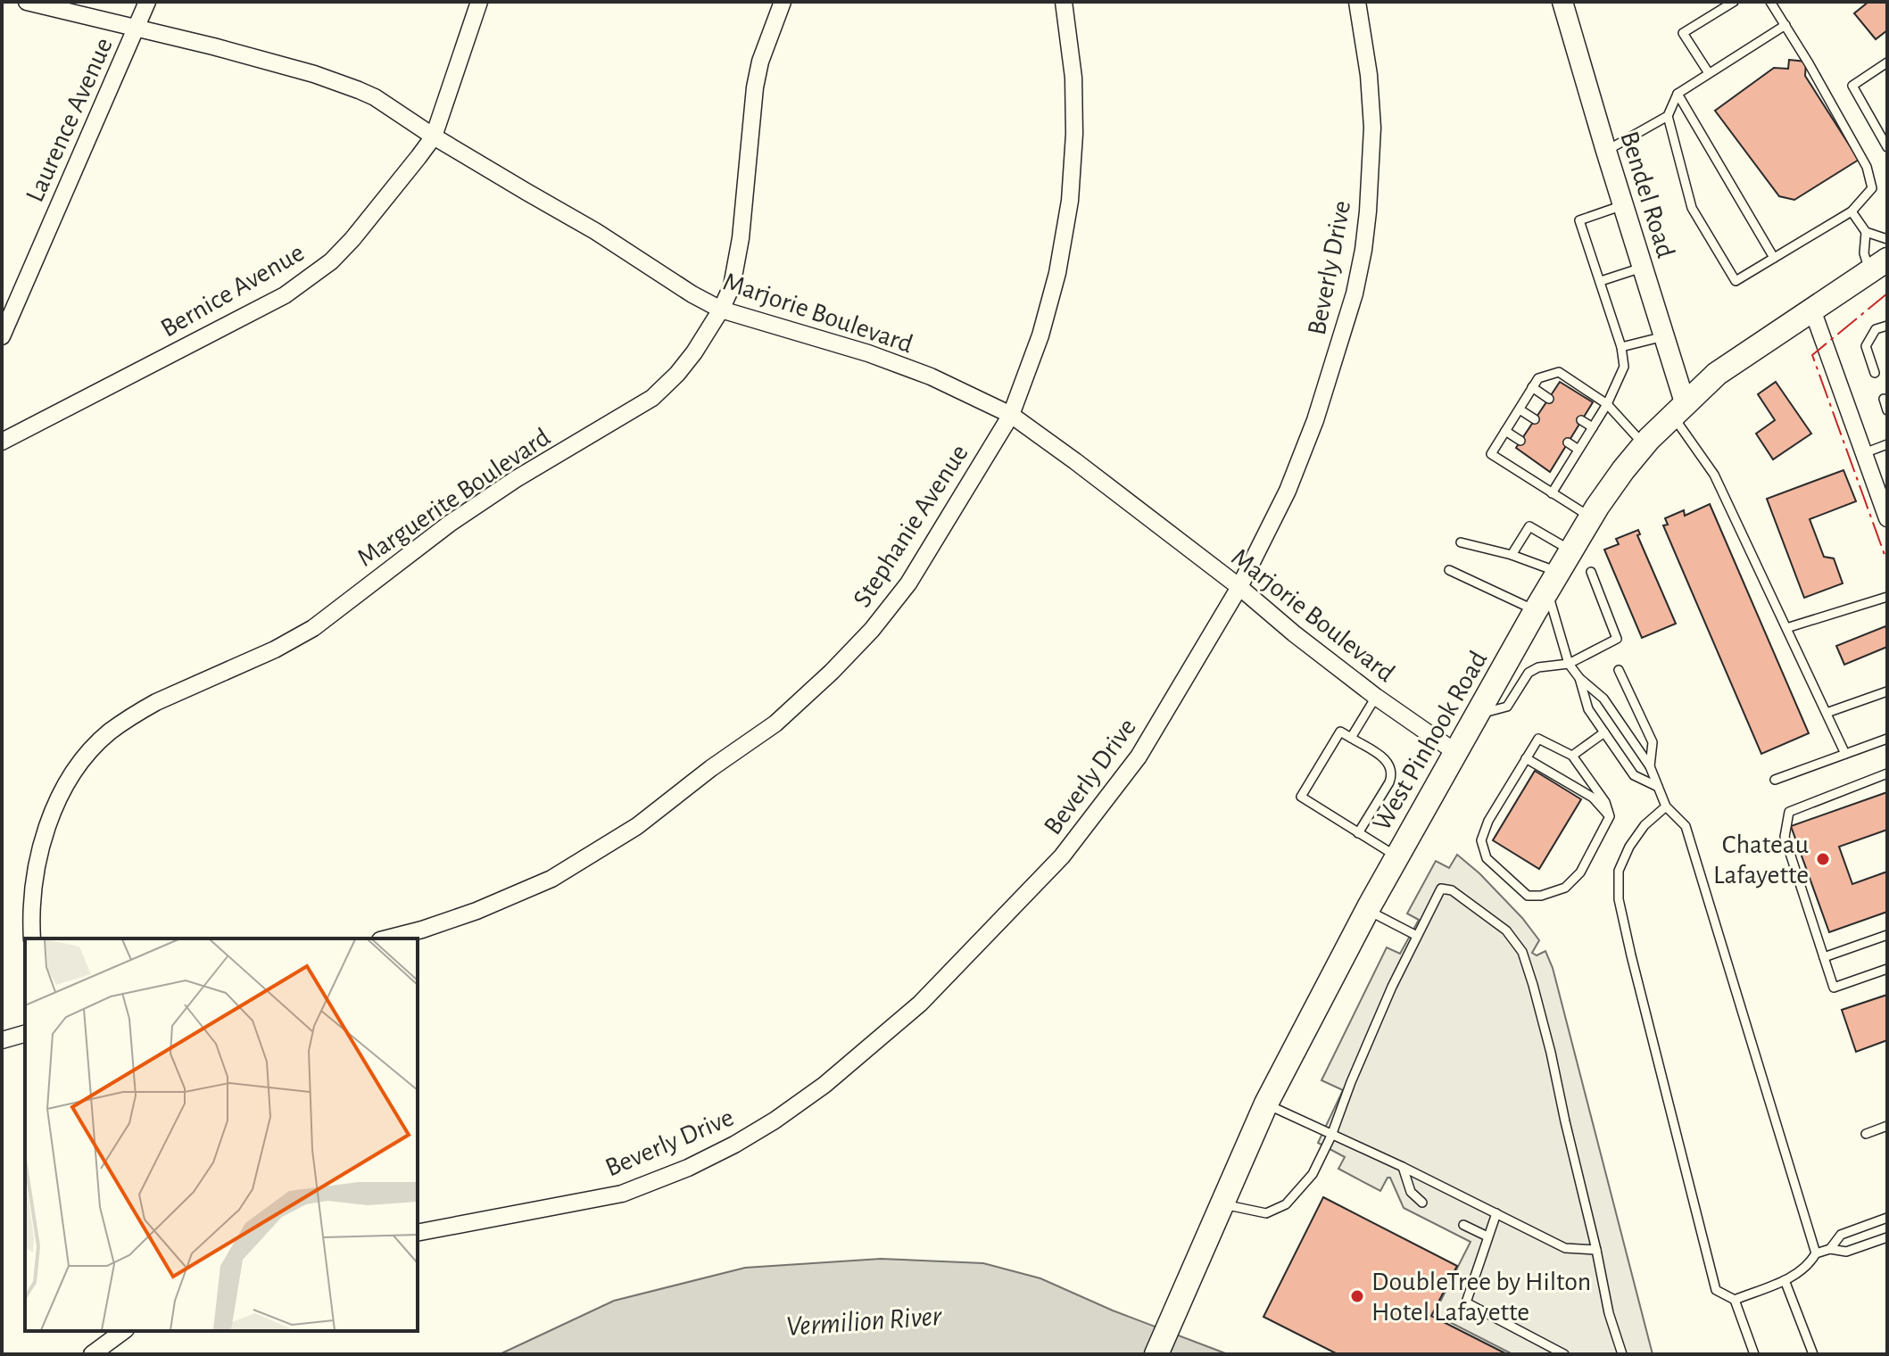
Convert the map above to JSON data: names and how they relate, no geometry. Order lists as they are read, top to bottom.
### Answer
{
  "streets": {
    "main road": ["West Pinhook Road"],
    "street": [
      "Laurence Avenue",
      "Bendel Road",
      "Beverly Drive",
      "Bernice Avenue",
      "Marjorie Boulevard",
      "Marguerite Boulevard",
      "Stephanie Avenue"
    ]
  },
  "crossings": [
    ["Laurence Avenue", "Marjorie Boulevard"],
    ["Bendel Road", "West Pinhook Road"],
    ["Beverly Drive", "Marjorie Boulevard"],
    ["Bernice Avenue", "Marjorie Boulevard"],
    ["Marjorie Boulevard", "Marguerite Boulevard"],
    ["Marjorie Boulevard", "Stephanie Avenue"],
    ["Marjorie Boulevard", "West Pinhook Road"]
  ],
  "water": ["Vermilion River"],
  "places": ["Chateau Lafayette", "DoubleTree by Hilton Hotel Lafayette"]
}
